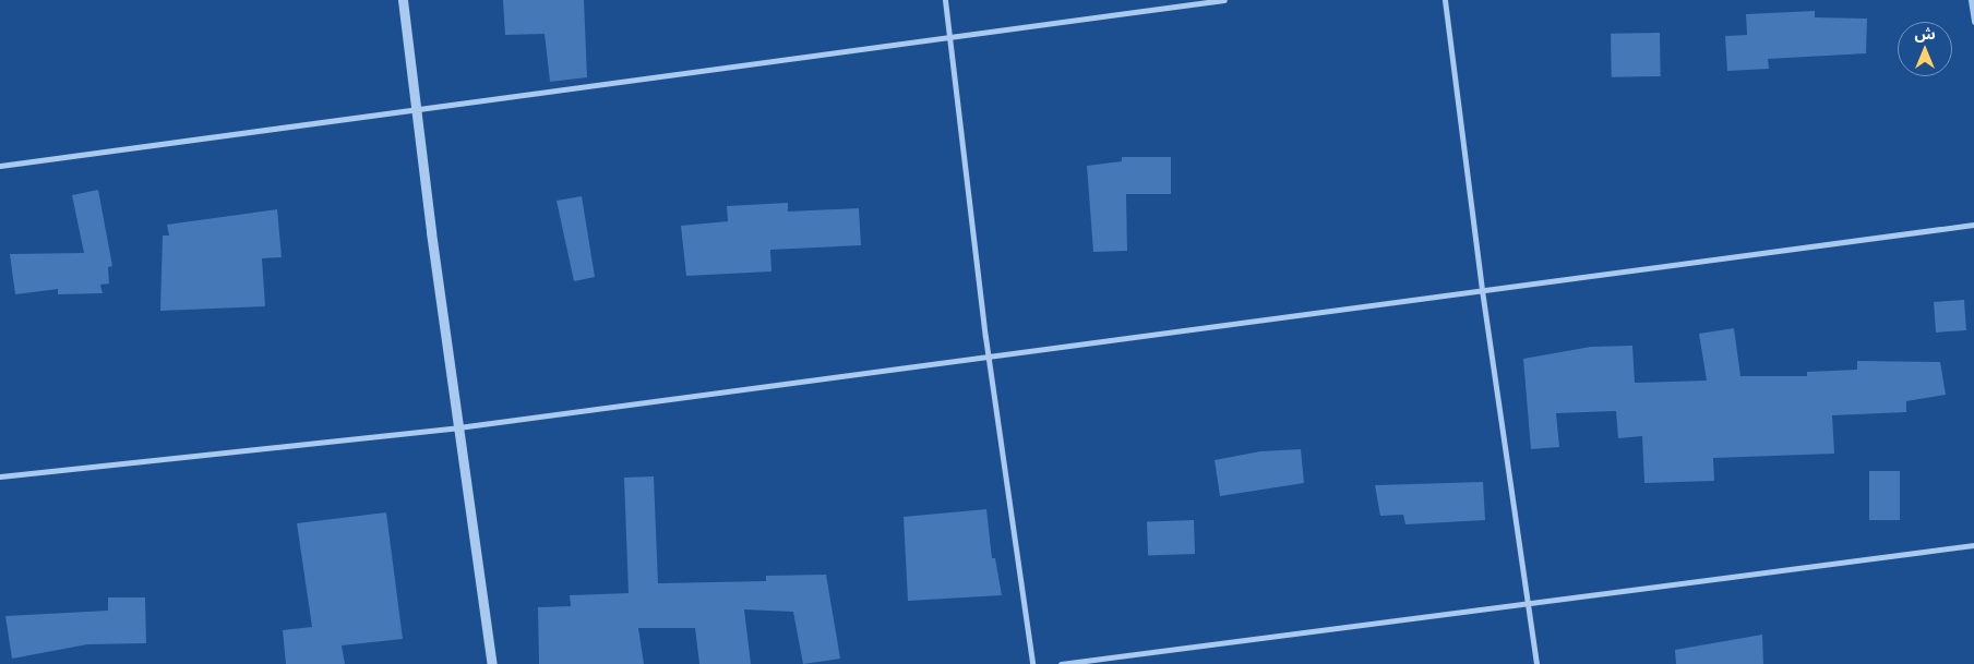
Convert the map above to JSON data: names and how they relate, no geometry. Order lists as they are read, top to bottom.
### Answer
{
  "north": "top"
}
